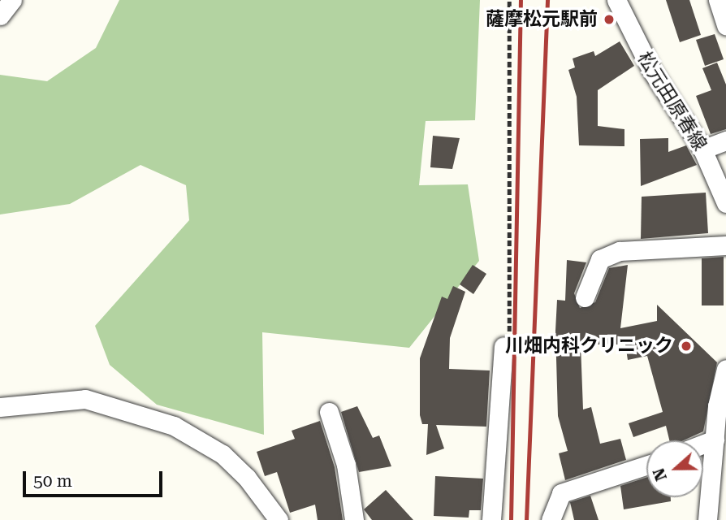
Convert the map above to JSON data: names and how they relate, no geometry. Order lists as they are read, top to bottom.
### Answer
{
  "streets": {
    "street": ["松元田原春線"]
  },
  "places": ["薩摩松元駅前", "川畑内科クリニック"],
  "scale_bar": "50 m",
  "north": "left"
}
